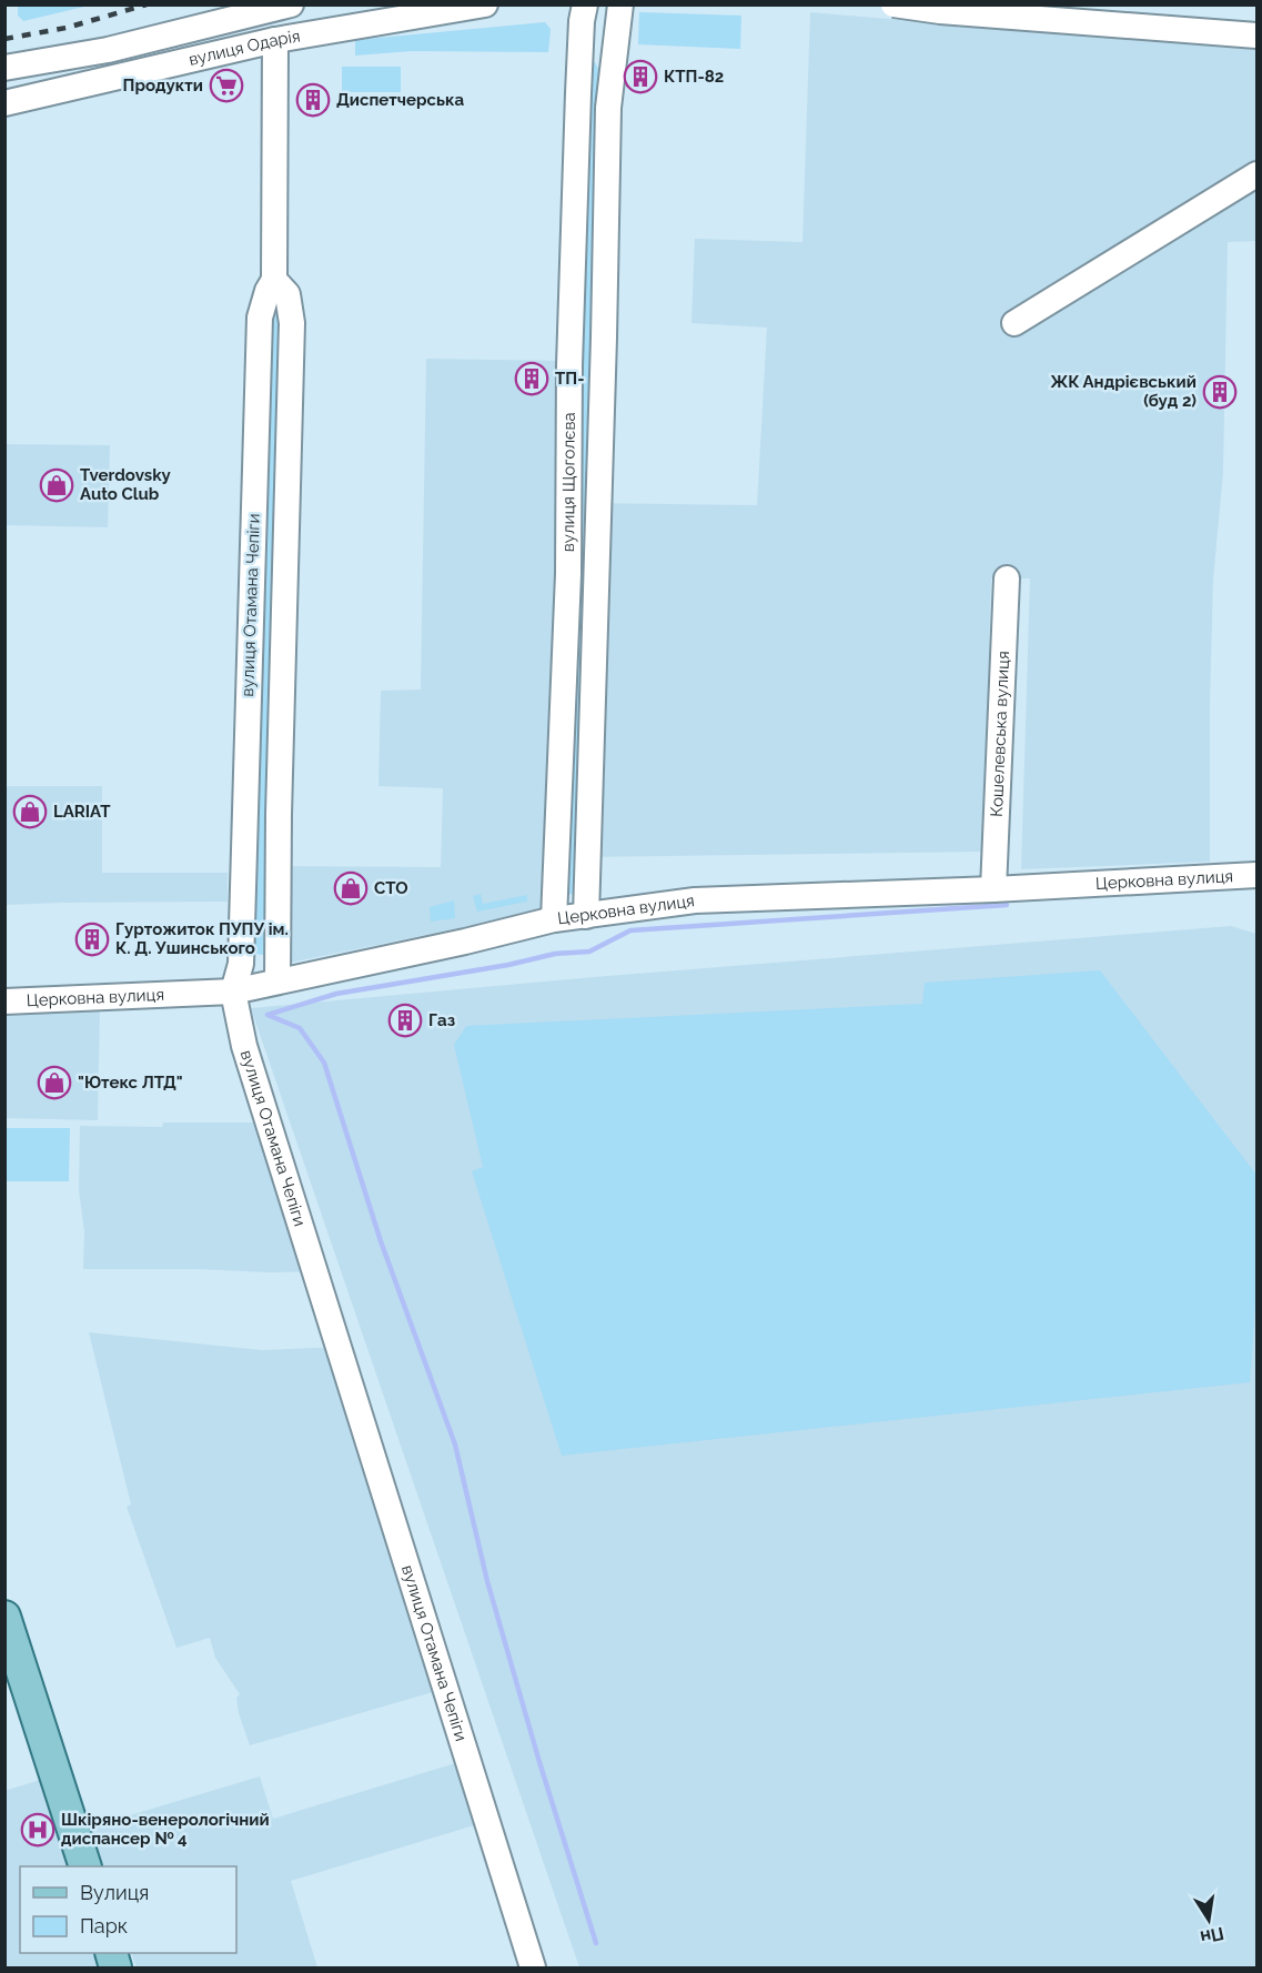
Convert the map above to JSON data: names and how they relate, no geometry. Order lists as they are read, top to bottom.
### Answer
{
  "streets": {
    "street": [
      "вулиця Одарія",
      "вулиця Щоголєва",
      "вулиця Отамана Чепіги",
      "Кошелевська вулиця",
      "Церковна вулиця"
    ]
  },
  "crossings": [
    ["вулиця Одарія", "вулиця Отамана Чепіги"],
    ["вулиця Щоголєва", "Церковна вулиця"],
    ["вулиця Отамана Чепіги", "Церковна вулиця"],
    ["Кошелевська вулиця", "Церковна вулиця"]
  ],
  "places": {
    "building": [
      "КТП-82",
      "Диспетчерська",
      "ТП-",
      "ЖК Андрієвський (буд 2)",
      "Гуртожиток ПУПУ ім. К. Д. Ушинського",
      "Газ"
    ],
    "supermarket": ["Продукти"],
    "shop": [
      "Tverdovsky Auto Club",
      "LARIAT",
      "СТО",
      "\"Ютекс ЛТД\""
    ],
    "hospital": ["Шкіряно-венерологічний диспансер № 4"]
  },
  "legend": ["Вулиця", "Парк"],
  "north": "bottom"
}
